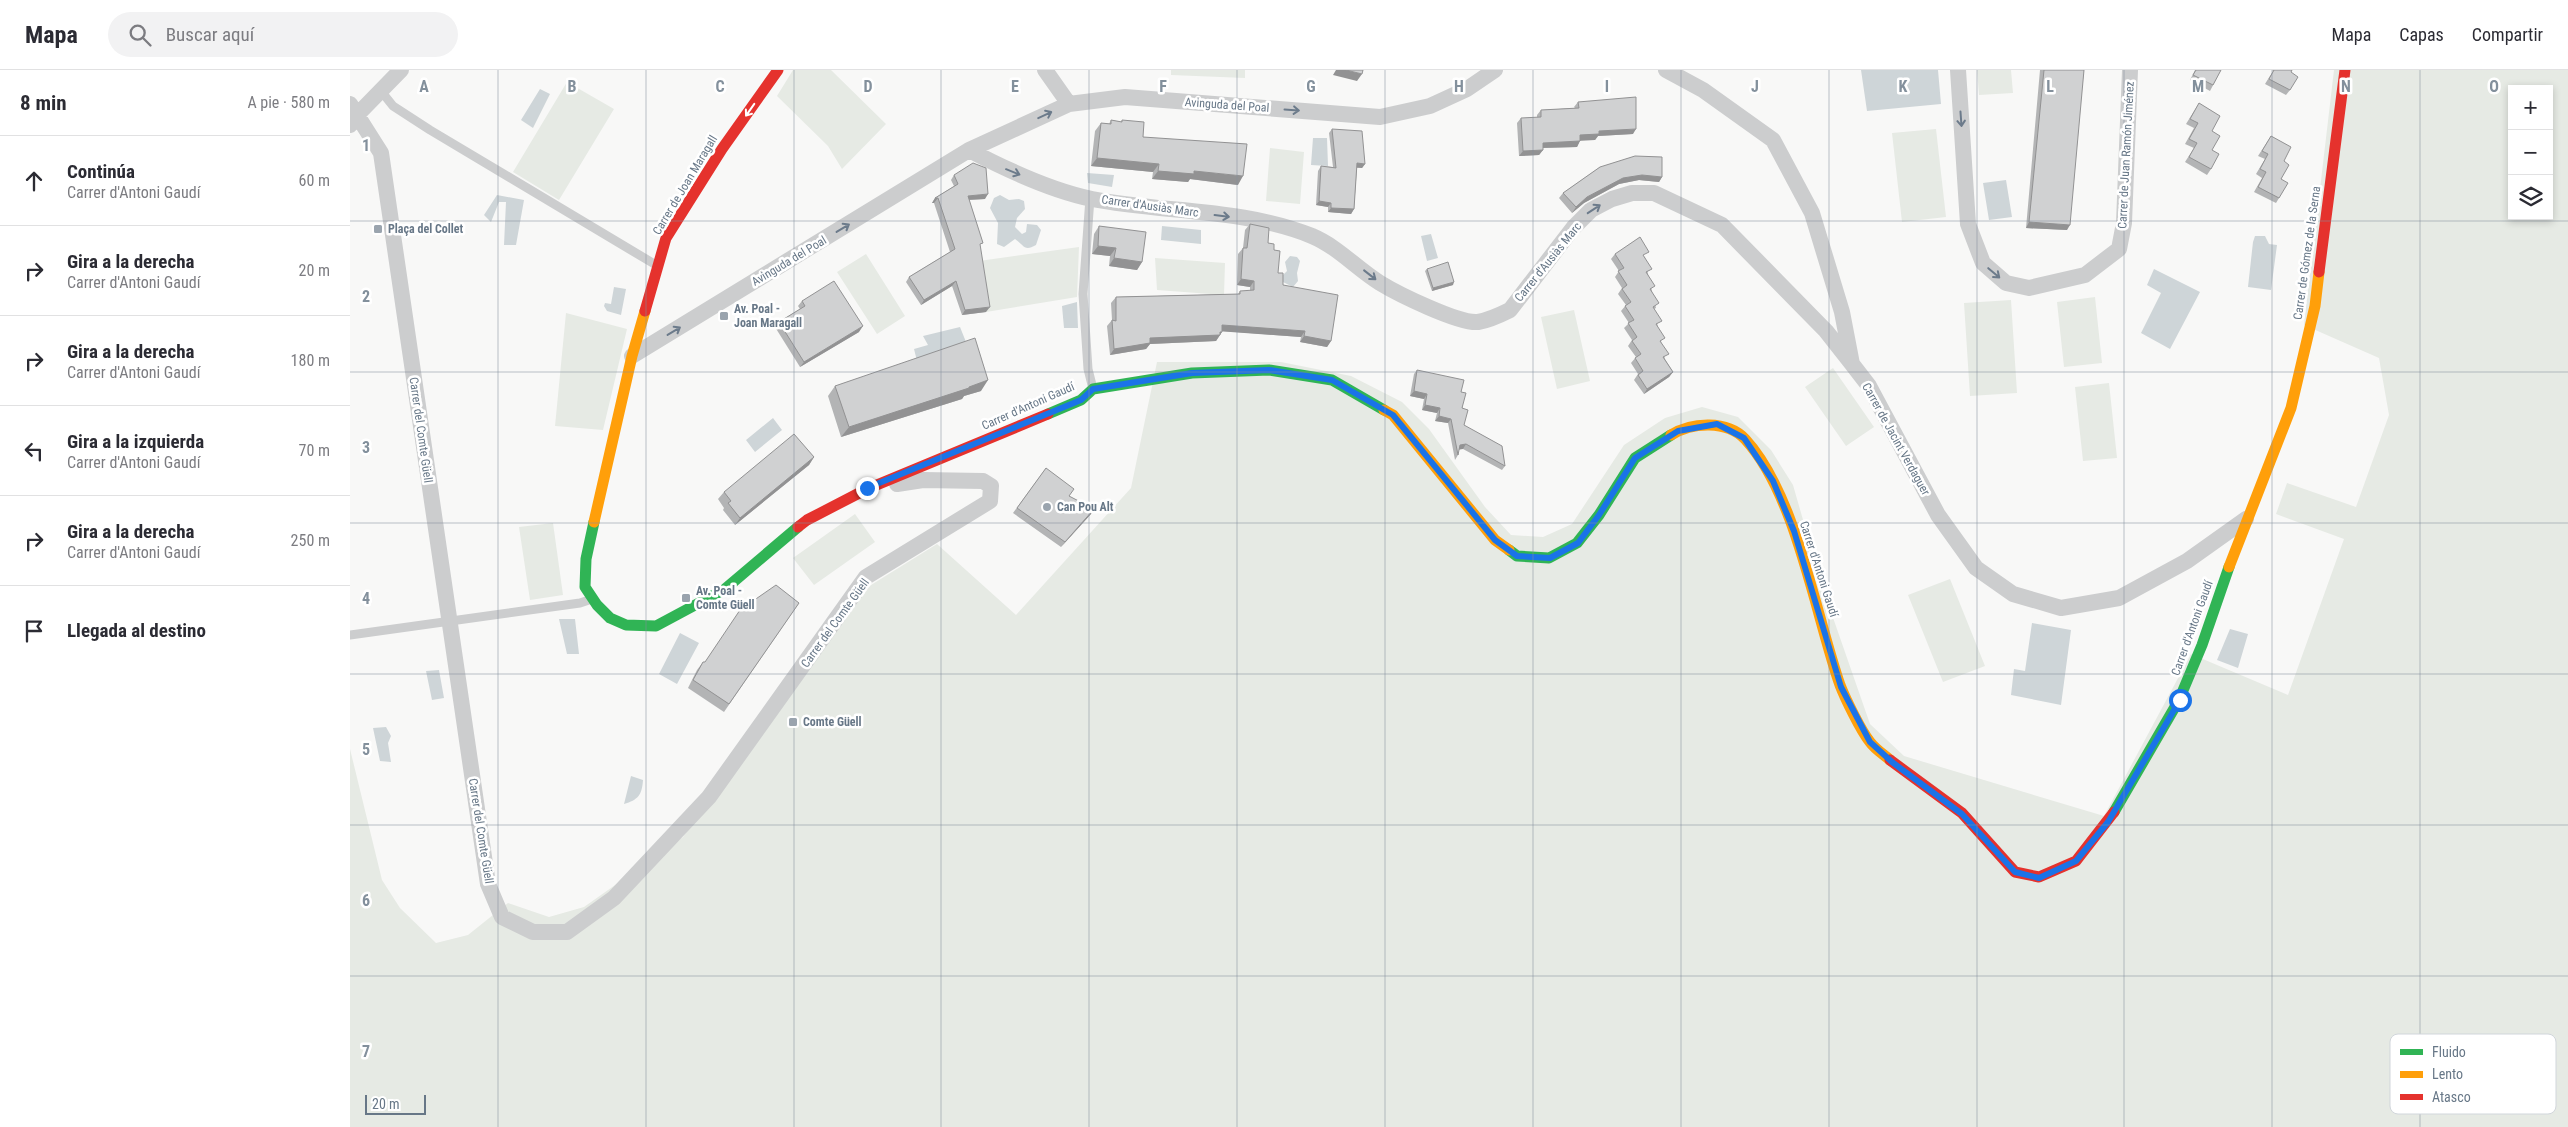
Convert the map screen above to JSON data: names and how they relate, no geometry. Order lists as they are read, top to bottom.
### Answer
{
  "streets": {
    "street": [
      "Avinguda del Poal",
      "Carrer de Juan Ramón Jiménez",
      "Carrer de Joan Maragall",
      "Carrer d'Ausiàs Marc",
      "Carrer de Gómez de la Serna",
      "Carrer d'Antoni Gaudí",
      "Carrer del Comte Güell",
      "Carrer de Jacint Verdaguer"
    ]
  },
  "crossings": [
    ["Avinguda del Poal", "Carrer de Joan Maragall"],
    ["Avinguda del Poal", "Carrer d'Ausiàs Marc"],
    ["Carrer d'Ausiàs Marc", "Carrer de Jacint Verdaguer"],
    ["Carrer de Gómez de la Serna", "Carrer d'Antoni Gaudí"],
    ["Carrer de Gómez de la Serna", "Carrer de Jacint Verdaguer"],
    ["Carrer d'Antoni Gaudí", "Carrer del Comte Güell"],
    ["Carrer d'Antoni Gaudí", "Carrer de Jacint Verdaguer"]
  ],
  "one_way": ["Avinguda del Poal", "Carrer de Joan Maragall", "Carrer d'Ausiàs Marc"],
  "places": {
    "transit": [
      "Plaça del Collet",
      "Av. Poal - Joan Maragall",
      "Av. Poal - Comte Güell",
      "Comte Güell"
    ],
    "other": ["Can Pou Alt"]
  },
  "legend": ["Fluido", "Lento", "Atasco"],
  "scale_bar": "20 m",
  "page": {
    "header": "Mapa",
    "search": "Buscar aquí",
    "nav": ["Mapa", "Capas", "Compartir"],
    "heading": ["8 min", "A pie · 580 m"],
    "map_buttons": ["+", "−"],
    "list": [
      ["Continúa", "Carrer d'Antoni Gaudí", "60 m"],
      ["Gira a la derecha", "Carrer d'Antoni Gaudí", "20 m"],
      ["Gira a la derecha", "Carrer d'Antoni Gaudí", "180 m"],
      ["Gira a la izquierda", "Carrer d'Antoni Gaudí", "70 m"],
      ["Gira a la derecha", "Carrer d'Antoni Gaudí", "250 m"],
      "Llegada al destino"
    ],
    "scale": "20 m"
  },
  "grid": {
    "columns": [
      "A",
      "B",
      "C",
      "D",
      "E",
      "F",
      "G",
      "H",
      "I",
      "J",
      "K",
      "L",
      "M",
      "N",
      "O"
    ],
    "rows": [
      "1",
      "2",
      "3",
      "4",
      "5",
      "6",
      "7"
    ]
  }
}
